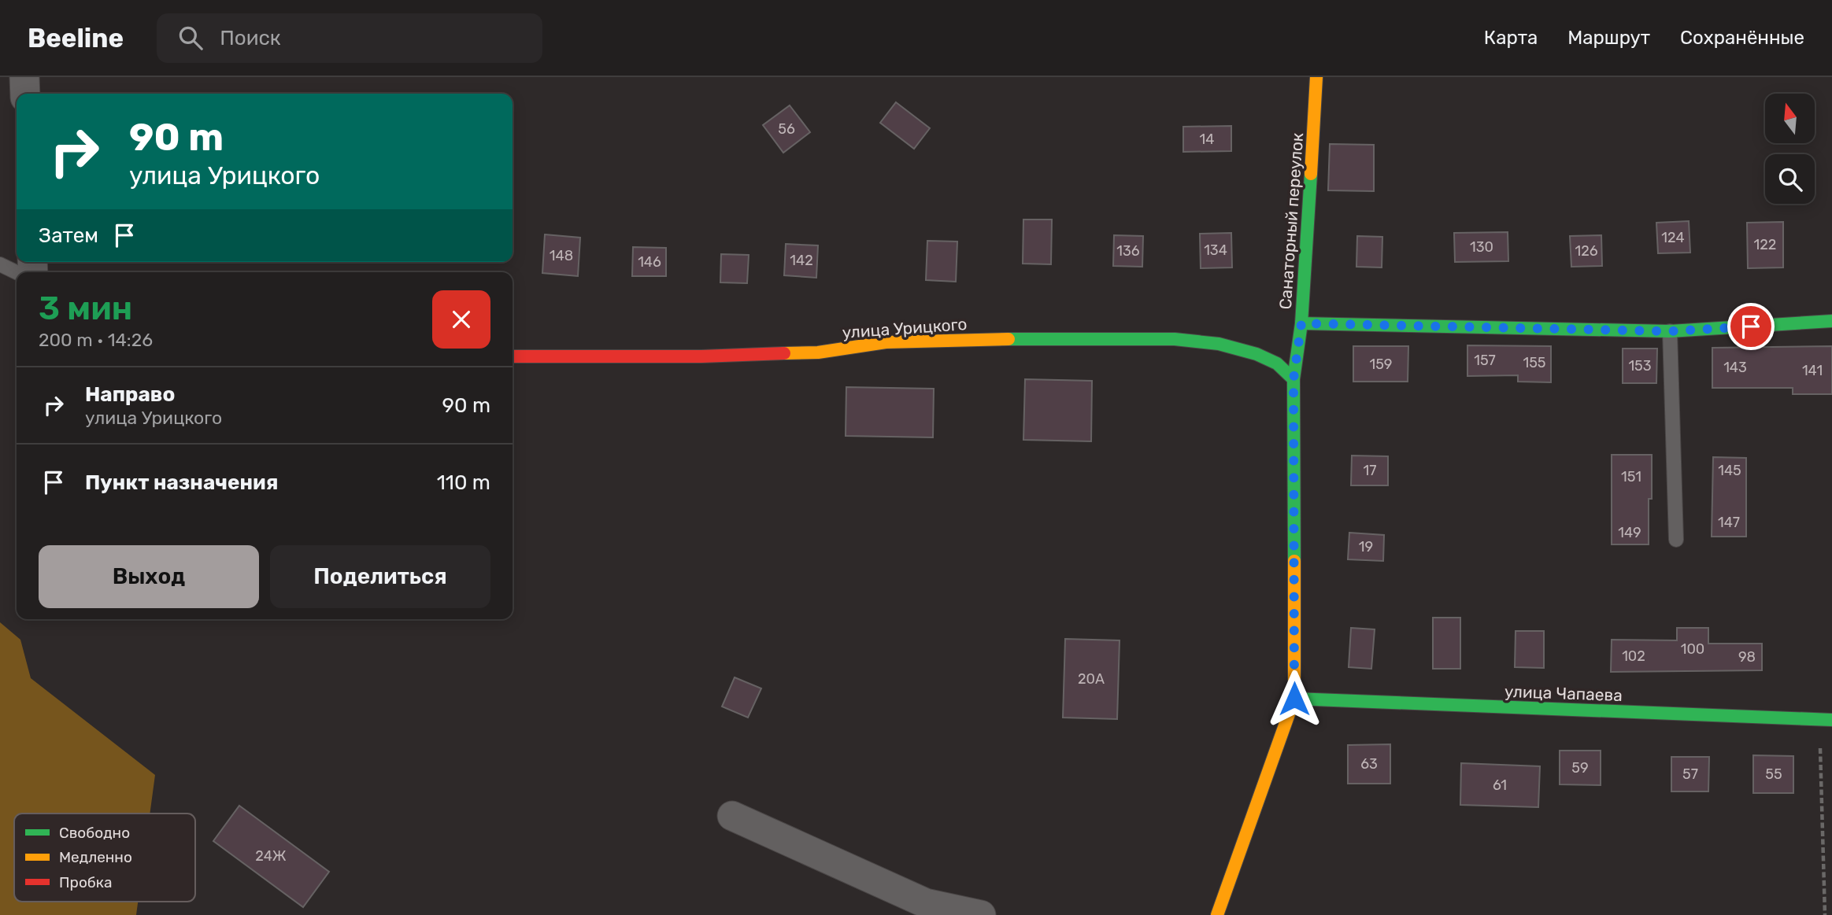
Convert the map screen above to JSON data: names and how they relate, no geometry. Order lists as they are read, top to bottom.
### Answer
{
  "streets": {
    "street": ["Санаторный переулок", "улица Урицкого", "улица Чапаева"]
  },
  "crossings": [
    ["Санаторный переулок", "улица Урицкого"],
    ["Санаторный переулок", "улица Чапаева"]
  ],
  "house_numbers": [
    "56",
    "14",
    "124",
    "122",
    "130",
    "134",
    "136",
    "126",
    "148",
    "142",
    "146",
    "157",
    "155",
    "159",
    "153",
    "143",
    "141",
    "17",
    "145",
    "151",
    "147",
    "149",
    "19",
    "100",
    "102",
    "98",
    "20А",
    "63",
    "59",
    "57",
    "55",
    "61",
    "24Ж"
  ],
  "legend": ["Свободно", "Медленно", "Пробка"],
  "north": "top",
  "page": {
    "header": "Beeline",
    "search": "Поиск",
    "nav": ["Карта", "Маршрут", "Сохранённые"],
    "turn": ["90 m", "улица Урицкого"],
    "then": "Затем",
    "heading": ["3 мин", "200 m · 14:26"],
    "list": [
      {
        "name": "Направо",
        "note": "улица Урицкого",
        "value": "90 m"
      },
      {
        "name": "Пункт назначения",
        "value": "110 m"
      }
    ],
    "buttons": ["Выход", "Поделиться"]
  }
}
